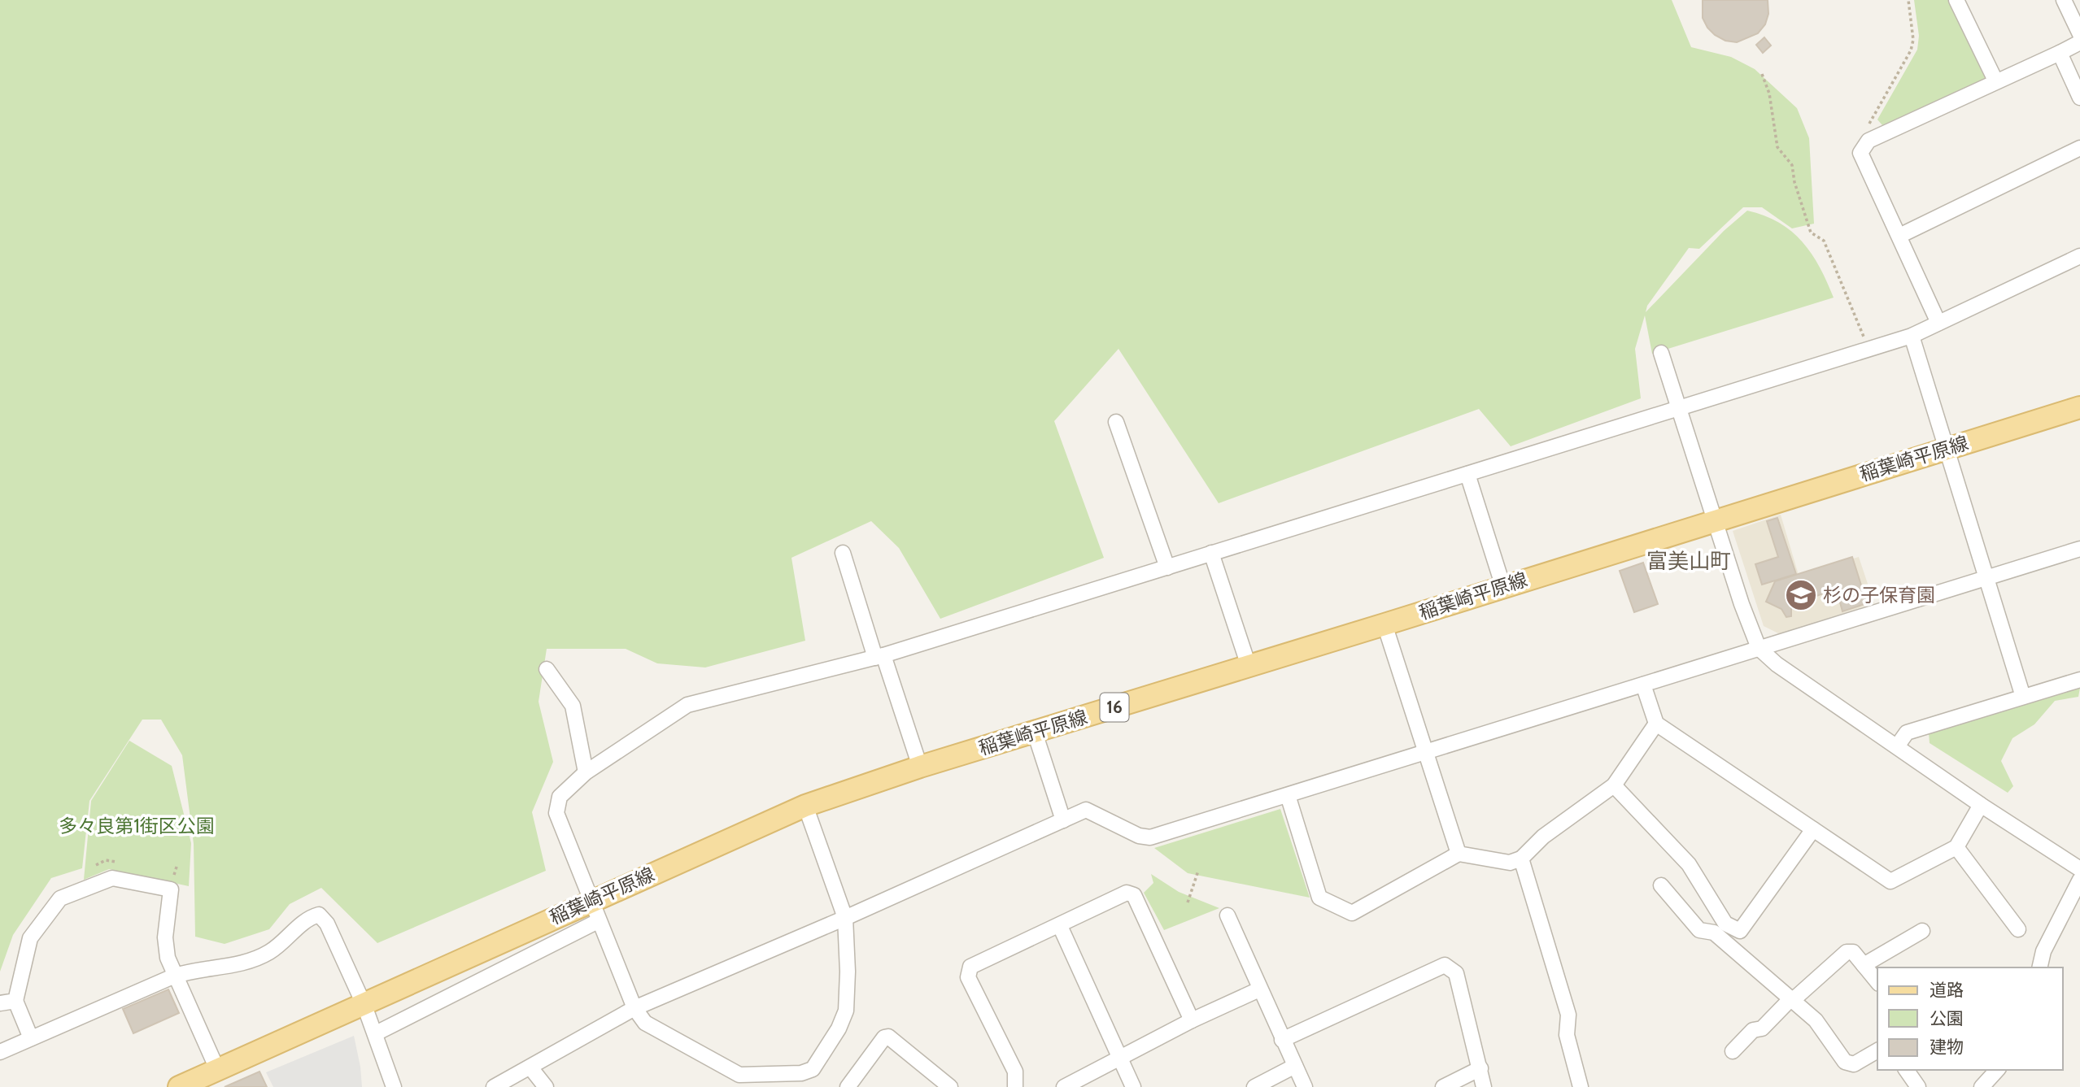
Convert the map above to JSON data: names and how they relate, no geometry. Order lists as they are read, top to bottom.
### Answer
{
  "streets": {
    "main road": ["稲葉崎平原線", "16"]
  },
  "districts": ["富美山町"],
  "parks": ["多々良第1街区公園"],
  "places": {
    "school or university": ["杉の子保育園"]
  },
  "legend": ["道路", "公園", "建物"]
}
